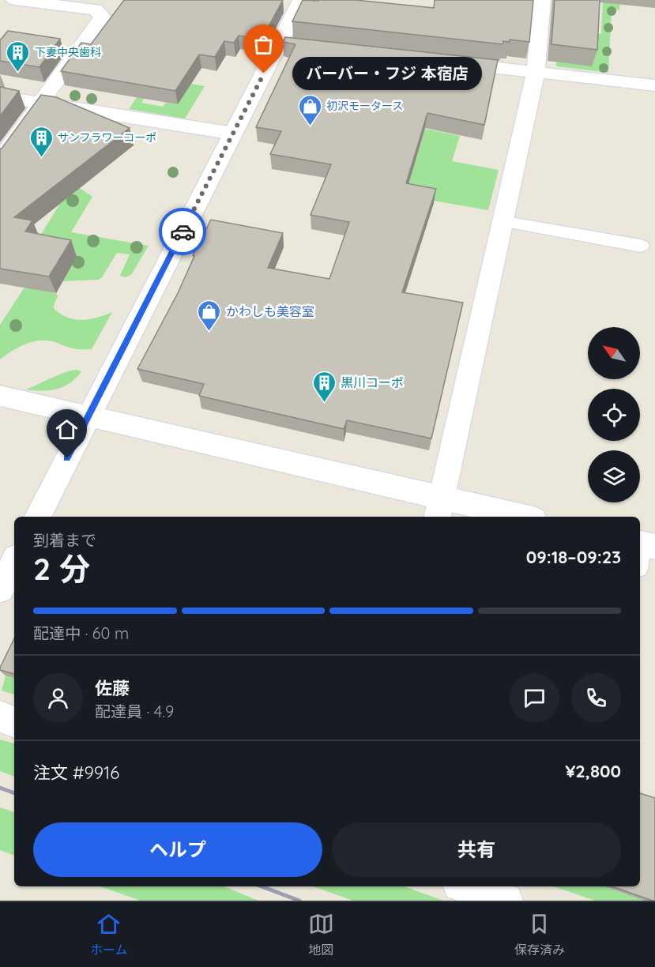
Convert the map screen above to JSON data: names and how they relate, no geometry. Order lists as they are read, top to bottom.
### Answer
{
  "places": {
    "building": ["下妻中央歯科", "サンフラワーコーポ", "黒川コーポ"],
    "other": ["バーバー・フジ 本宿店"],
    "shop": ["初沢モータース", "かわしも美容室"]
  },
  "north": "top left",
  "page": {
    "bubble": "バーバー・フジ 本宿店",
    "heading": ["2 分", "到着まで", "09:18–09:23"],
    "panel": [
      "佐藤",
      "配達員 · 4.9",
      "注文 #9916",
      "¥2,800"
    ],
    "bar": "配達中 · 60 m",
    "buttons": ["ヘルプ", "共有"],
    "tabs": ["ホーム", "地図", "保存済み"]
  }
}
